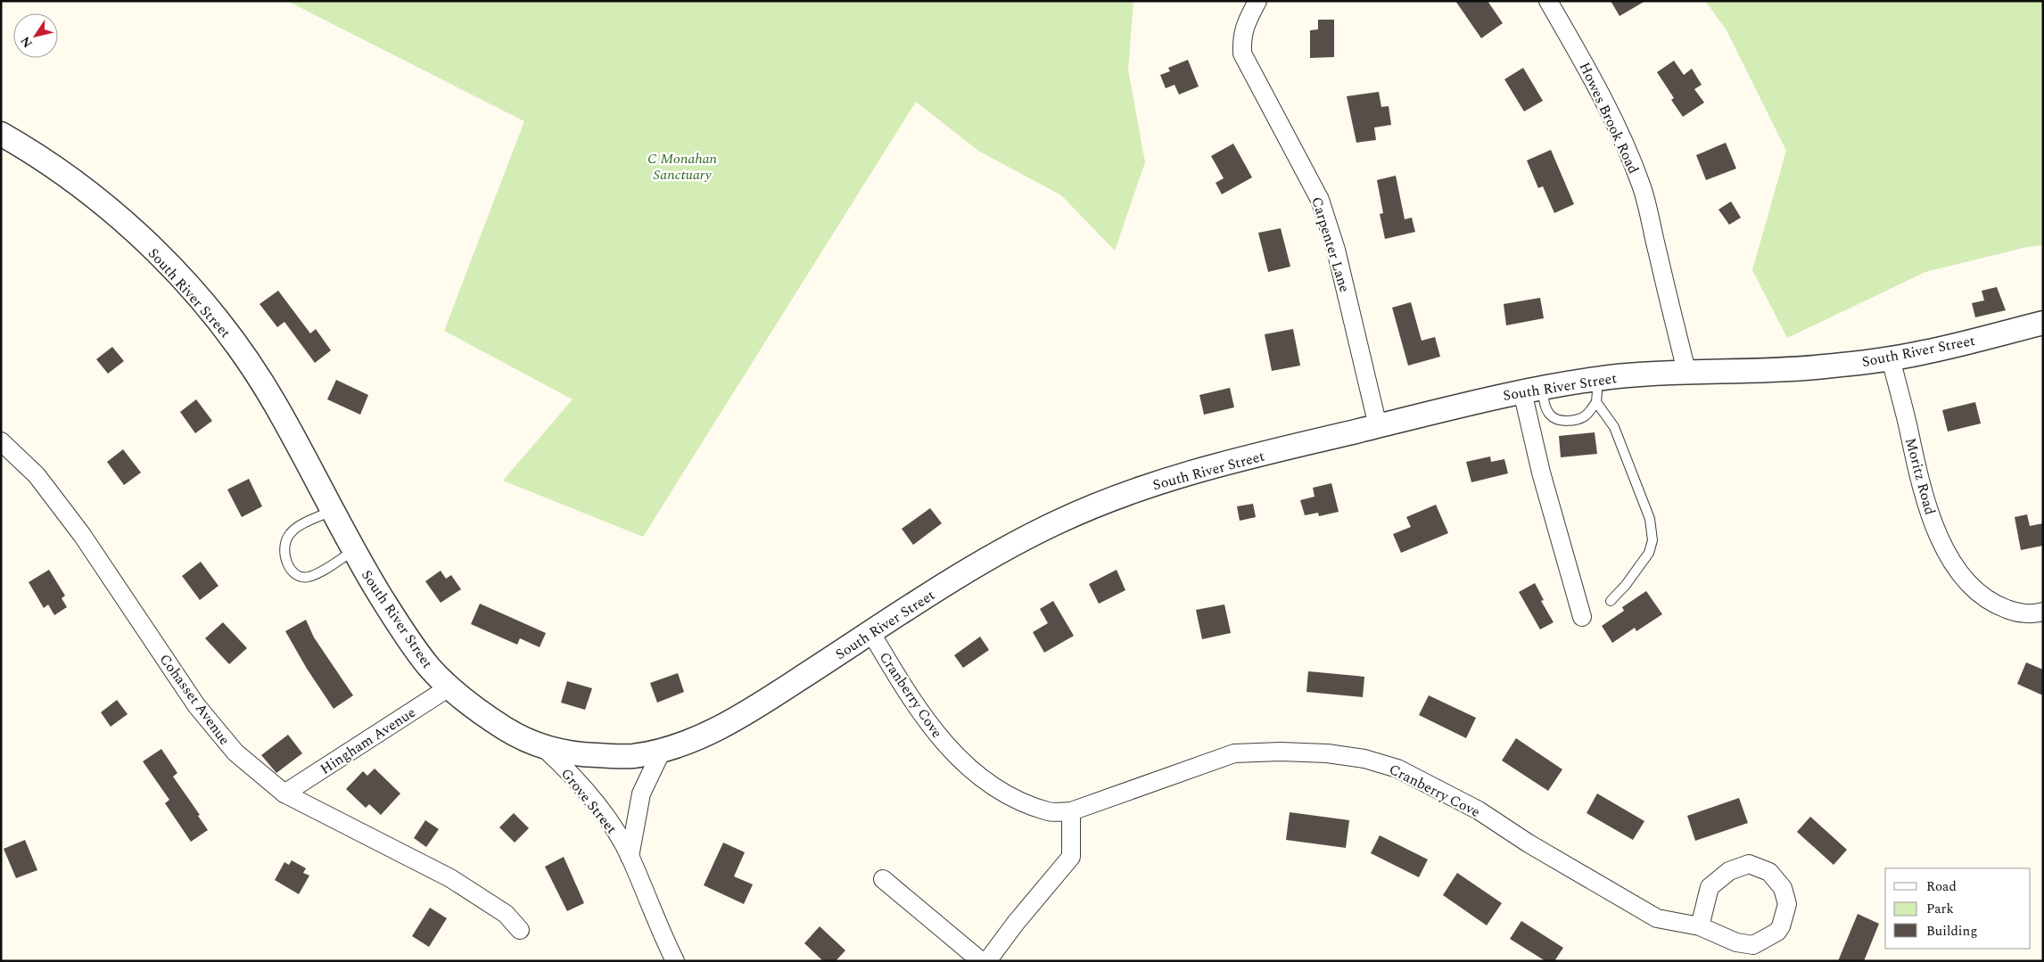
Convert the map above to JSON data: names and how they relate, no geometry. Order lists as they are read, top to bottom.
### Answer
{
  "streets": {
    "street": [
      "Howes Brook Road",
      "Carpenter Lane",
      "South River Street",
      "Moritz Road",
      "Cranberry Cove",
      "Cohasset Avenue",
      "Hingham Avenue",
      "Grove Street"
    ]
  },
  "crossings": [
    ["Howes Brook Road", "South River Street"],
    ["Carpenter Lane", "South River Street"],
    ["South River Street", "Moritz Road"],
    ["South River Street", "Cranberry Cove"],
    ["South River Street", "Hingham Avenue"],
    ["South River Street", "Grove Street"],
    ["Cohasset Avenue", "Hingham Avenue"]
  ],
  "parks": ["C Monahan Sanctuary"],
  "legend": ["Road", "Park", "Building"],
  "north": "bottom left"
}
